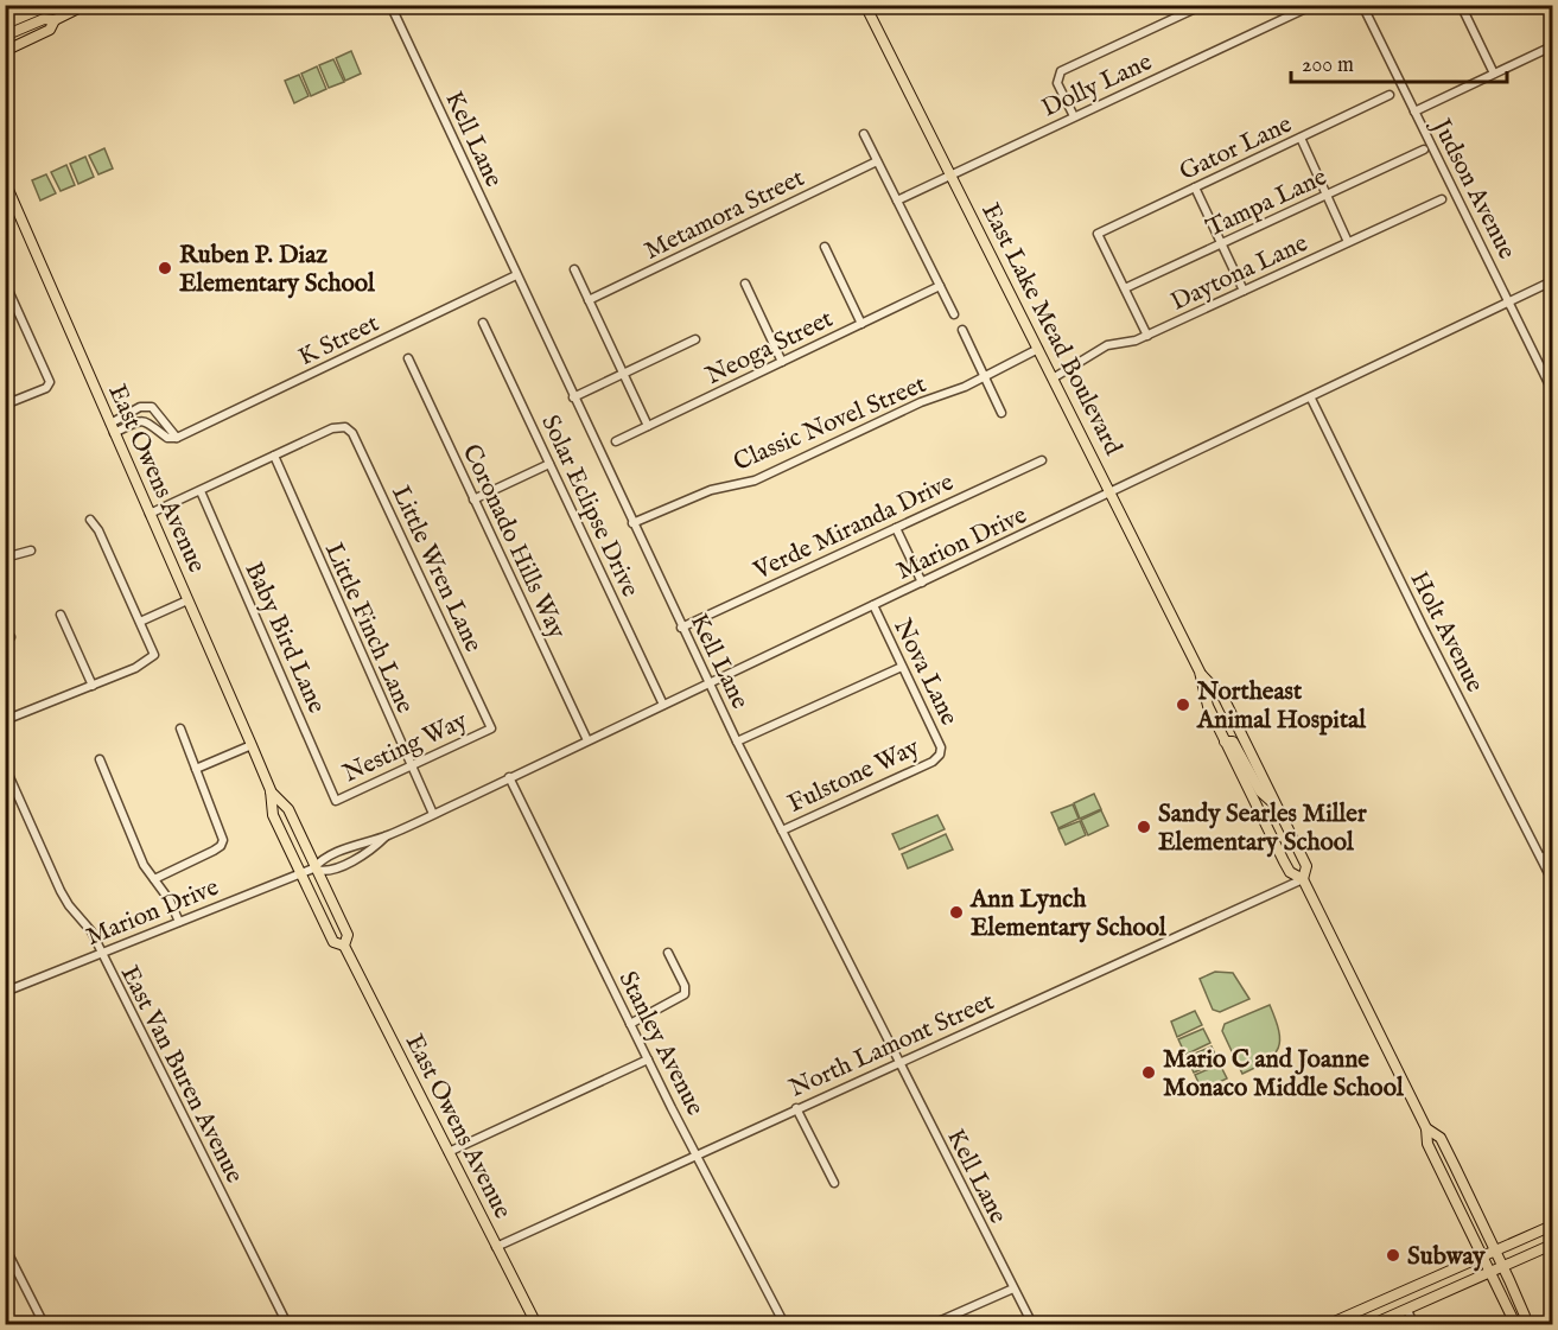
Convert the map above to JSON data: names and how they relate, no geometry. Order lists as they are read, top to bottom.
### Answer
{
  "streets": {
    "main road": ["East Lake Mead Boulevard", "East Owens Avenue"],
    "street": [
      "Dolly Lane",
      "Kell Lane",
      "Gator Lane",
      "Judson Avenue",
      "Tampa Lane",
      "Metamora Street",
      "Daytona Lane",
      "K Street",
      "Neoga Street",
      "Classic Novel Street",
      "Solar Eclipse Drive",
      "Verde Miranda Drive",
      "Coronado Hills Way",
      "Marion Drive",
      "Little Wren Lane",
      "Little Finch Lane",
      "Holt Avenue",
      "Baby Bird Lane",
      "Nova Lane",
      "Nesting Way",
      "Fulstone Way",
      "Stanley Avenue",
      "North Lamont Street",
      "East Van Buren Avenue"
    ]
  },
  "crossings": [
    ["Dolly Lane", "East Lake Mead Boulevard"],
    ["Kell Lane", "K Street"],
    ["Kell Lane", "Classic Novel Street"],
    ["Kell Lane", "Verde Miranda Drive"],
    ["Kell Lane", "Marion Drive"],
    ["Kell Lane", "Fulstone Way"],
    ["Kell Lane", "North Lamont Street"],
    ["Gator Lane", "Tampa Lane"],
    ["Judson Avenue", "Marion Drive"],
    ["Daytona Lane", "East Lake Mead Boulevard"],
    ["East Lake Mead Boulevard", "Classic Novel Street"],
    ["East Lake Mead Boulevard", "Marion Drive"],
    ["East Lake Mead Boulevard", "North Lamont Street"],
    ["East Owens Avenue", "Marion Drive"],
    ["East Owens Avenue", "North Lamont Street"],
    ["Solar Eclipse Drive", "Marion Drive"],
    ["Coronado Hills Way", "Marion Drive"],
    ["Marion Drive", "Little Finch Lane"],
    ["Marion Drive", "Holt Avenue"],
    ["Marion Drive", "Nova Lane"],
    ["Marion Drive", "Stanley Avenue"],
    ["Marion Drive", "East Van Buren Avenue"],
    ["Little Wren Lane", "Little Finch Lane"],
    ["Little Wren Lane", "Nesting Way"],
    ["Little Finch Lane", "Nesting Way"],
    ["Baby Bird Lane", "Nesting Way"],
    ["Nova Lane", "Fulstone Way"],
    ["Stanley Avenue", "North Lamont Street"]
  ],
  "places": [
    "Ruben P. Diaz Elementary School",
    "Northeast Animal Hospital",
    "Sandy Searles Miller Elementary School",
    "Ann Lynch Elementary School",
    "Mario C and Joanne Monaco Middle School",
    "Subway"
  ],
  "scale_bar": "200 m"
}
